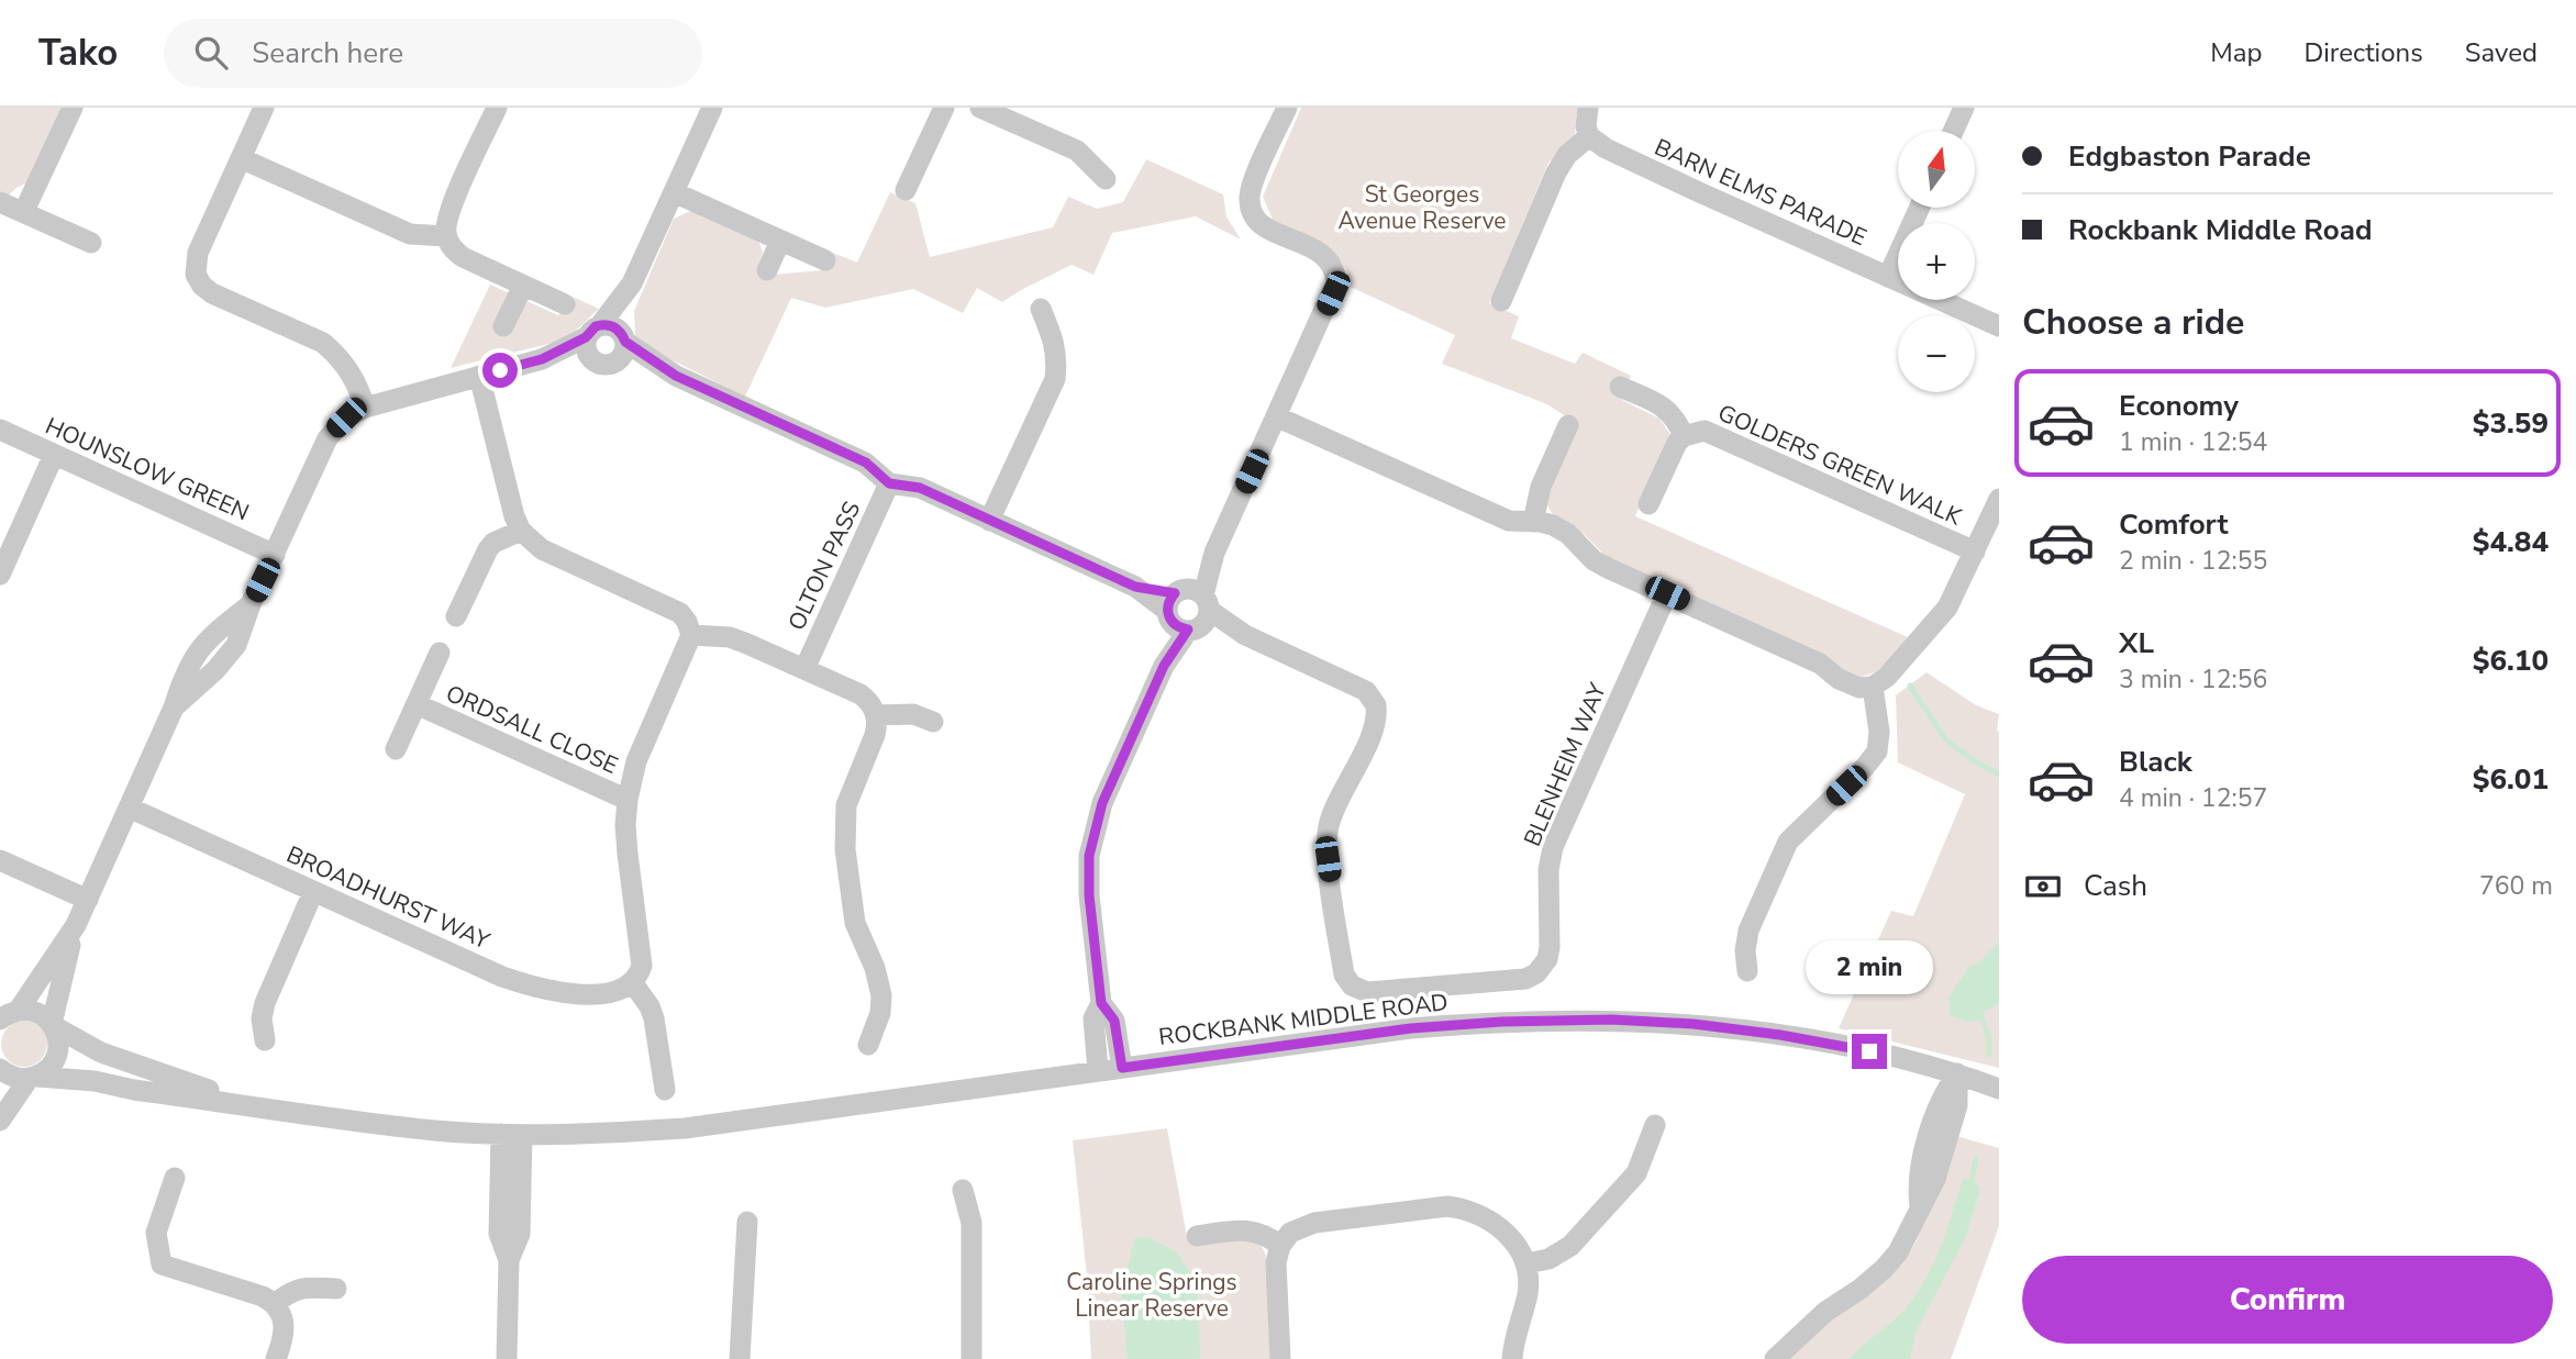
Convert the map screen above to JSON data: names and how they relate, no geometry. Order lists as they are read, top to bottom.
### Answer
{
  "streets": {
    "street": [
      "BARN ELMS PARADE",
      "GOLDERS GREEN WALK",
      "HOUNSLOW GREEN",
      "OLTON PASS",
      "ORDSALL CLOSE",
      "BLENHEIM WAY",
      "BROADHURST WAY",
      "ROCKBANK MIDDLE ROAD"
    ]
  },
  "crossings": [
    ["OLTON PASS", "BLENHEIM WAY"]
  ],
  "parks": ["St Georges Avenue Reserve", "Caroline Springs Linear Reserve"],
  "north": "top",
  "page": {
    "header": "Tako",
    "search": "Search here",
    "nav": ["Map", "Directions", "Saved"],
    "banner": ["Edgbaston Parade", "Rockbank Middle Road"],
    "map_buttons": ["+", "−"],
    "heading": "Choose a ride",
    "list": [
      {
        "name": "Economy",
        "note": "1 min · 12:54",
        "value": "$3.59"
      },
      {
        "name": "Comfort",
        "note": "2 min · 12:55",
        "value": "$4.84"
      },
      {
        "name": "XL",
        "note": "3 min · 12:56",
        "value": "$6.10"
      },
      {
        "name": "Black",
        "note": "4 min · 12:57",
        "value": "$6.01"
      }
    ],
    "pay": ["Cash", "760 m"],
    "bubble": "2 min",
    "buttons": "Confirm"
  }
}
